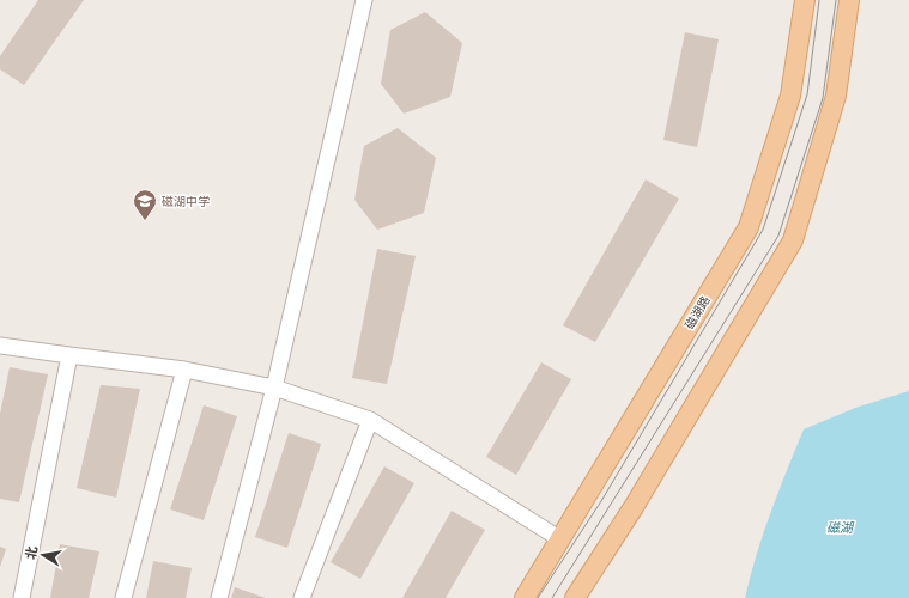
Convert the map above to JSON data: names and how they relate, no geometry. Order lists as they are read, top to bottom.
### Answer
{
  "streets": {
    "main road": ["磁湖路"]
  },
  "water": ["磁湖"],
  "places": {
    "school or university": ["磁湖中学"]
  },
  "north": "left"
}
